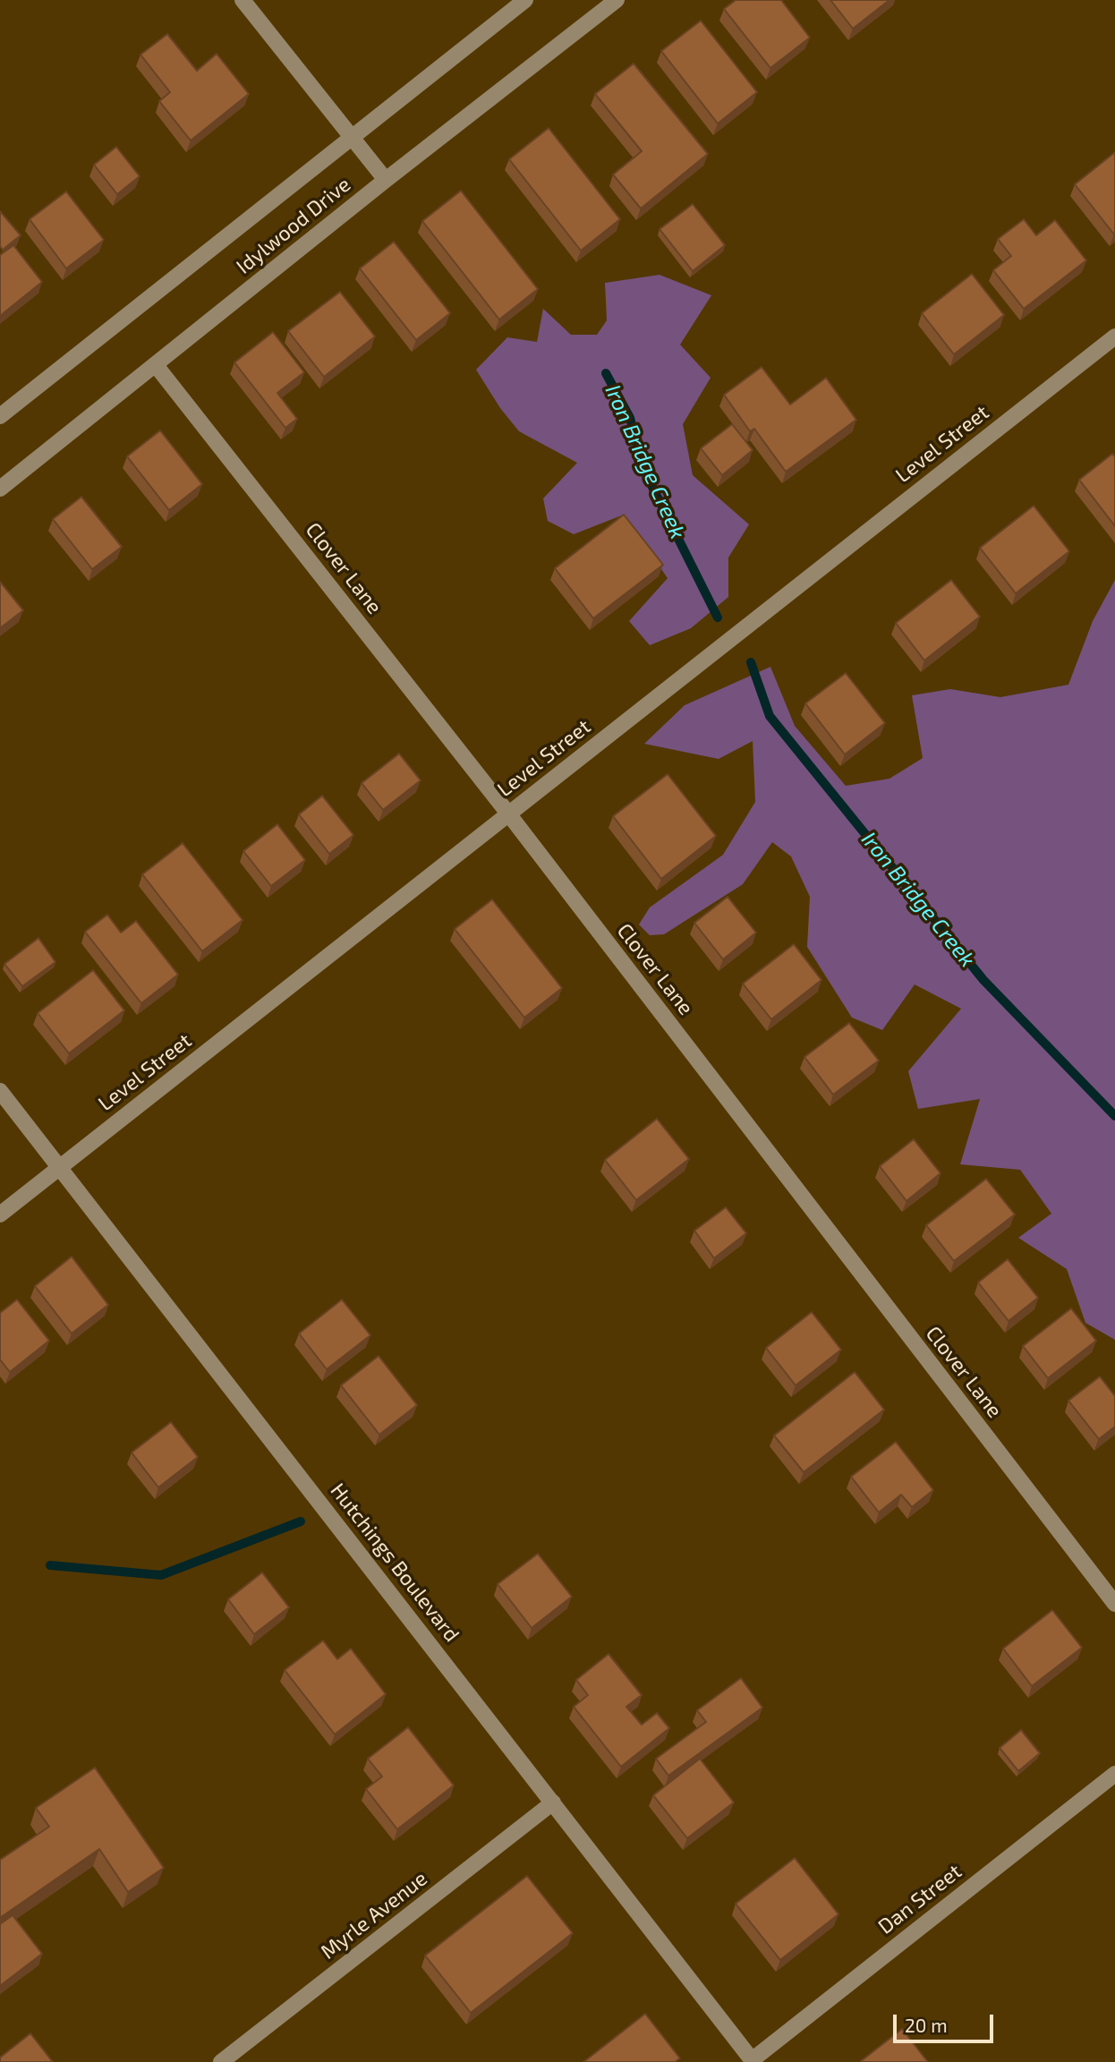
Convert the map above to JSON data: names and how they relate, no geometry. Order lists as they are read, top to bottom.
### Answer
{
  "streets": {
    "street": [
      "Idylwood Drive",
      "Level Street",
      "Clover Lane",
      "Hutchings Boulevard",
      "Dan Street",
      "Myrle Avenue"
    ]
  },
  "crossings": [
    ["Idylwood Drive", "Clover Lane"],
    ["Level Street", "Clover Lane"],
    ["Level Street", "Hutchings Boulevard"],
    ["Hutchings Boulevard", "Dan Street"],
    ["Hutchings Boulevard", "Myrle Avenue"]
  ],
  "water": ["Iron Bridge Creek"],
  "scale_bar": "20 m"
}
